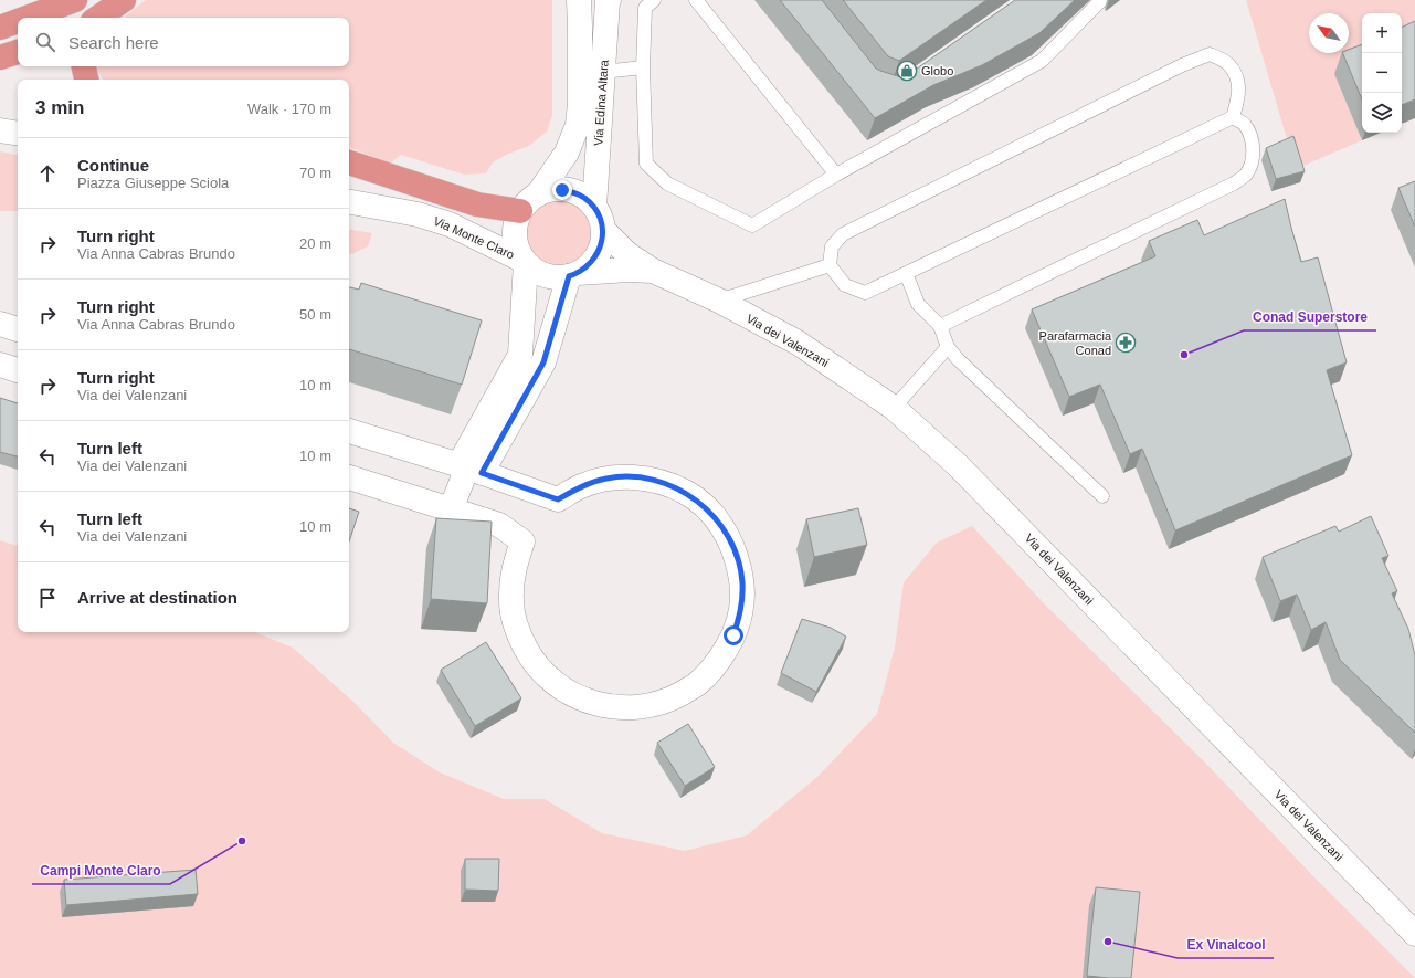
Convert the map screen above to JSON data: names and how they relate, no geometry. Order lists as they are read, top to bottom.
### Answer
{
  "streets": {
    "street": ["Via Edina Altara", "Via Monte Claro", "Via dei Valenzani"]
  },
  "crossings": [
    ["Via Edina Altara", "Via Monte Claro"],
    ["Via Edina Altara", "Via dei Valenzani"],
    ["Via Monte Claro", "Via dei Valenzani"]
  ],
  "places": {
    "shop": ["Globo"],
    "pharmacy": ["Parafarmacia Conad"],
    "other": ["Conad Superstore", "Campi Monte Claro", "Ex Vinalcool"]
  },
  "north": "top left",
  "page": {
    "map_buttons": ["+", "−"],
    "search": "Search here",
    "heading": ["3 min", "Walk · 170 m"],
    "list": [
      ["Continue", "Piazza Giuseppe Sciola", "70 m"],
      ["Turn right", "Via Anna Cabras Brundo", "20 m"],
      ["Turn right", "Via Anna Cabras Brundo", "50 m"],
      ["Turn right", "Via dei Valenzani", "10 m"],
      ["Turn left", "Via dei Valenzani", "10 m"],
      ["Turn left", "Via dei Valenzani", "10 m"],
      "Arrive at destination"
    ]
  }
}
